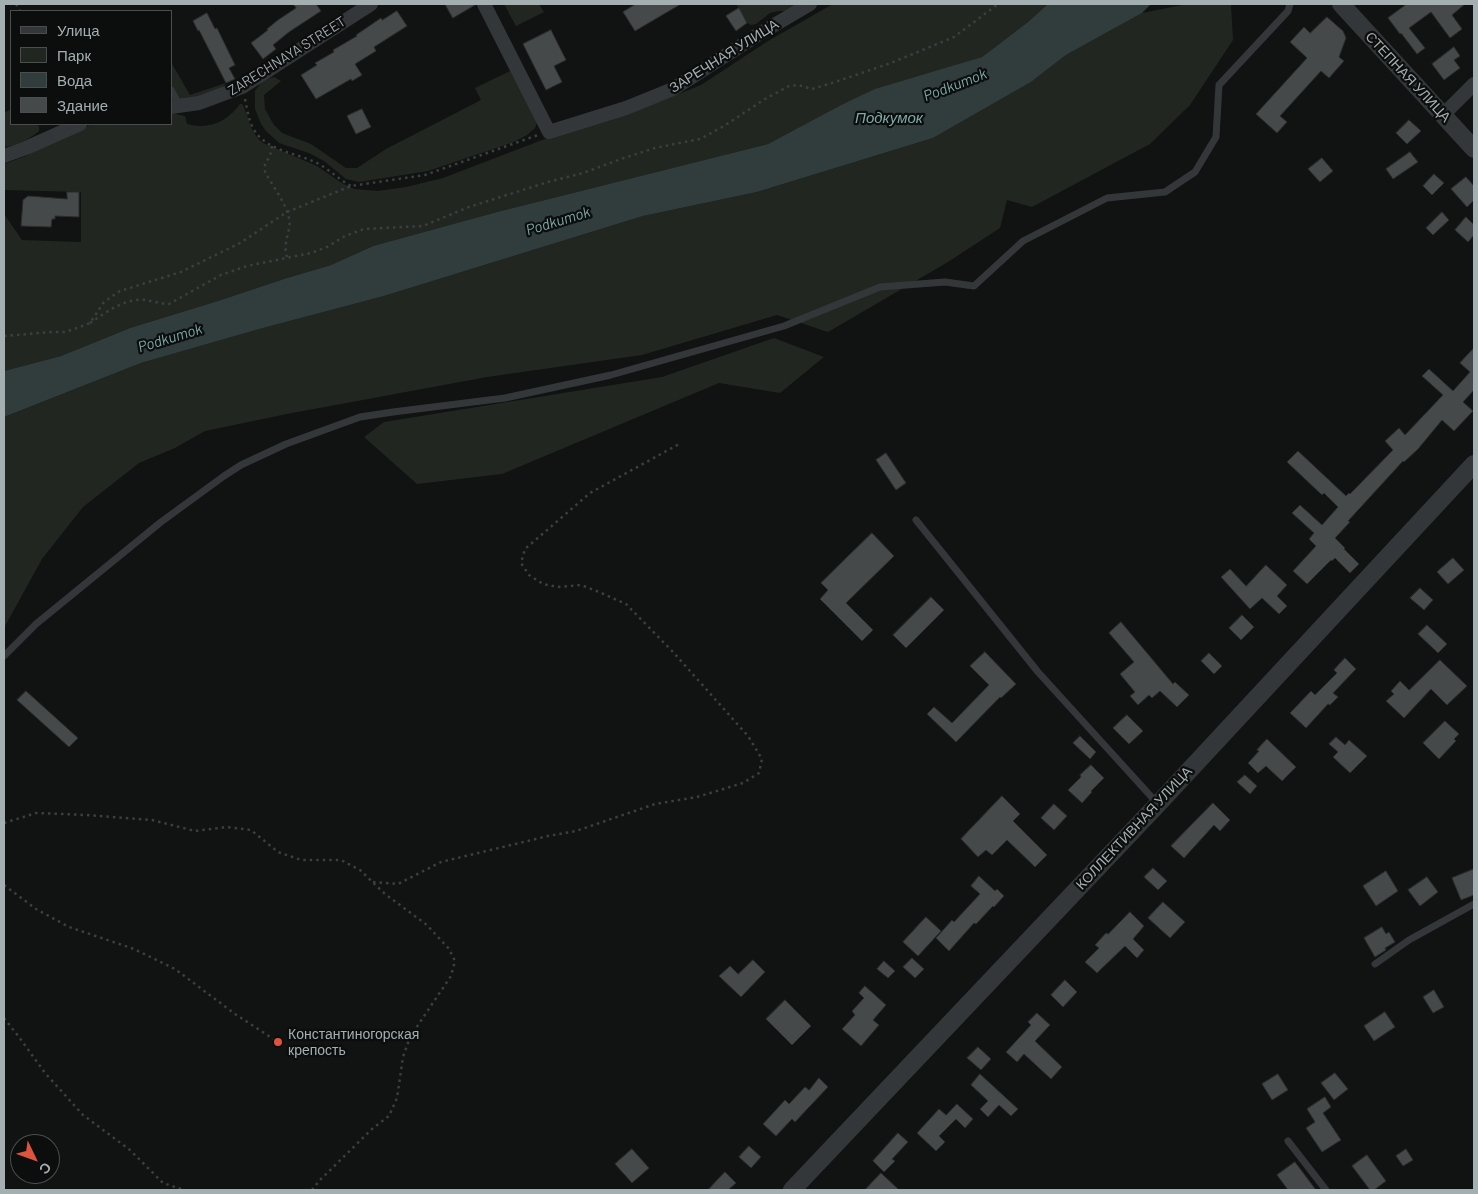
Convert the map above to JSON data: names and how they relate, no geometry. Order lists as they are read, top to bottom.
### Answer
{
  "streets": {
    "street": [
      "ZARECHNAYA STREET",
      "ЗАРЕЧНАЯ УЛИЦА",
      "СТЕПНАЯ УЛИЦА",
      "КОЛЛЕКТИВНАЯ УЛИЦА"
    ]
  },
  "water": ["Podkumok", "Подкумок"],
  "places": ["Константиногорская крепость"],
  "legend": [
    "Улица",
    "Парк",
    "Вода",
    "Здание"
  ],
  "north": "bottom right"
}
